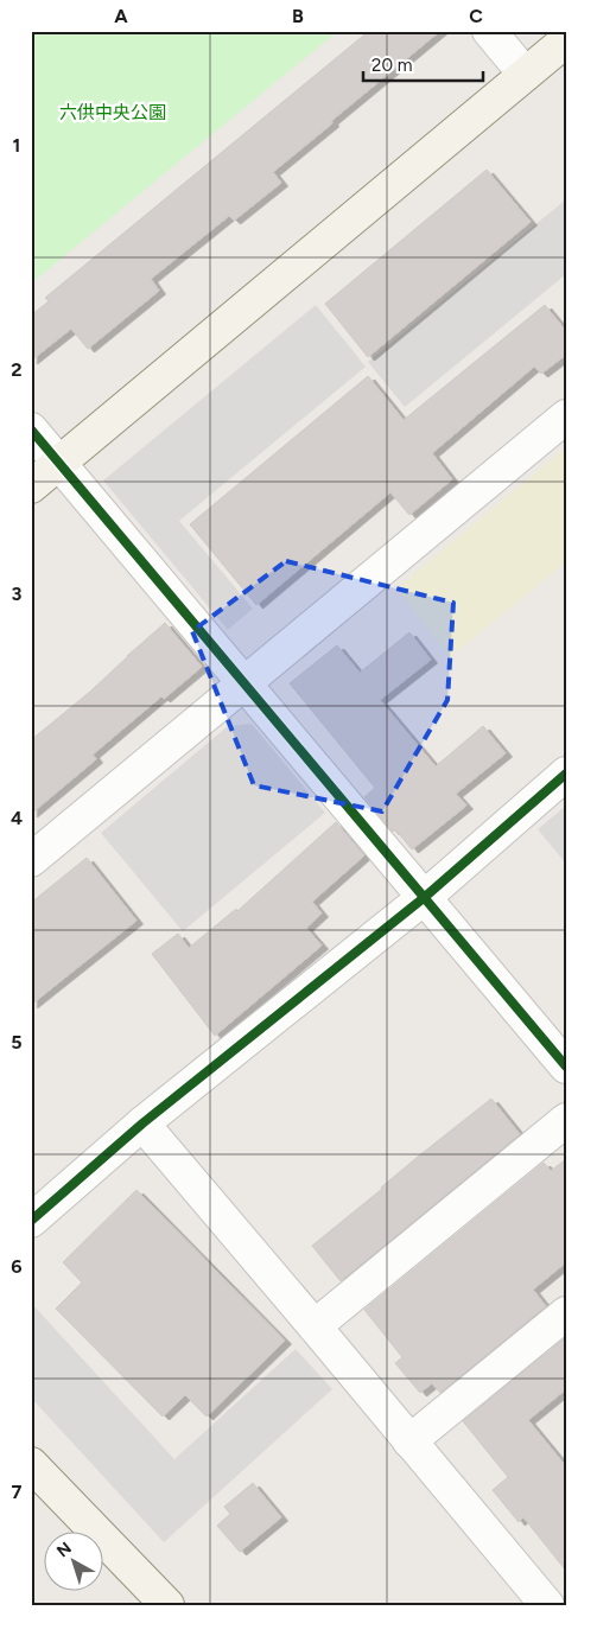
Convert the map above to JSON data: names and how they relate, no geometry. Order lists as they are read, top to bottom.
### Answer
{
  "parks": ["六供中央公園"],
  "scale_bar": "20 m",
  "north": "top left",
  "grid": {
    "columns": ["A", "B", "C"],
    "rows": [
      "1",
      "2",
      "3",
      "4",
      "5",
      "6",
      "7"
    ]
  }
}
